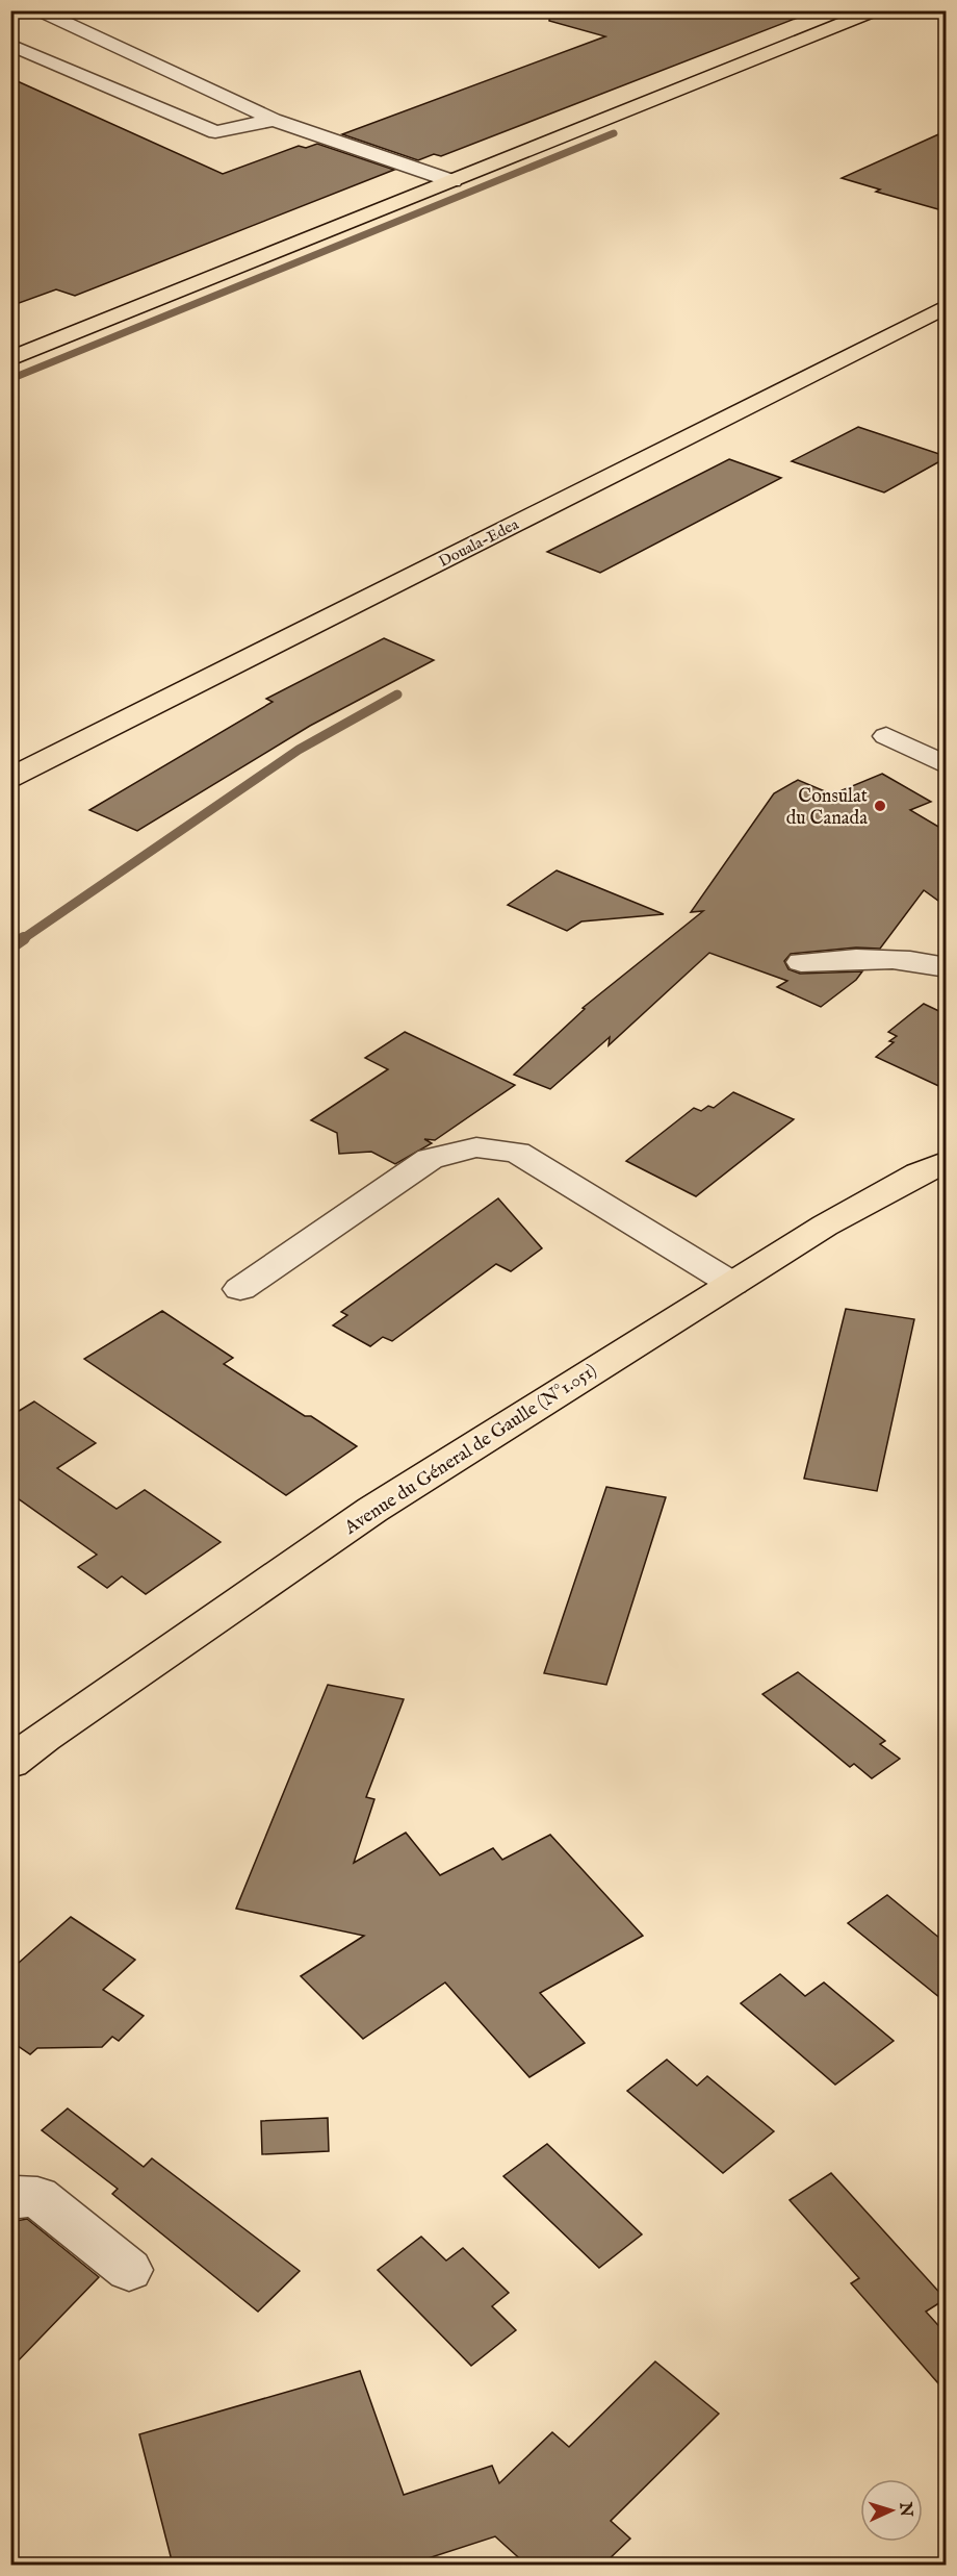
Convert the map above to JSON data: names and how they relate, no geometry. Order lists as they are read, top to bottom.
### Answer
{
  "streets": {
    "main road": ["Douala-Edea", "Avenue du Géneral de Gaulle (N°1.051)"]
  },
  "places": ["Consulat du Canada"],
  "north": "right"
}
